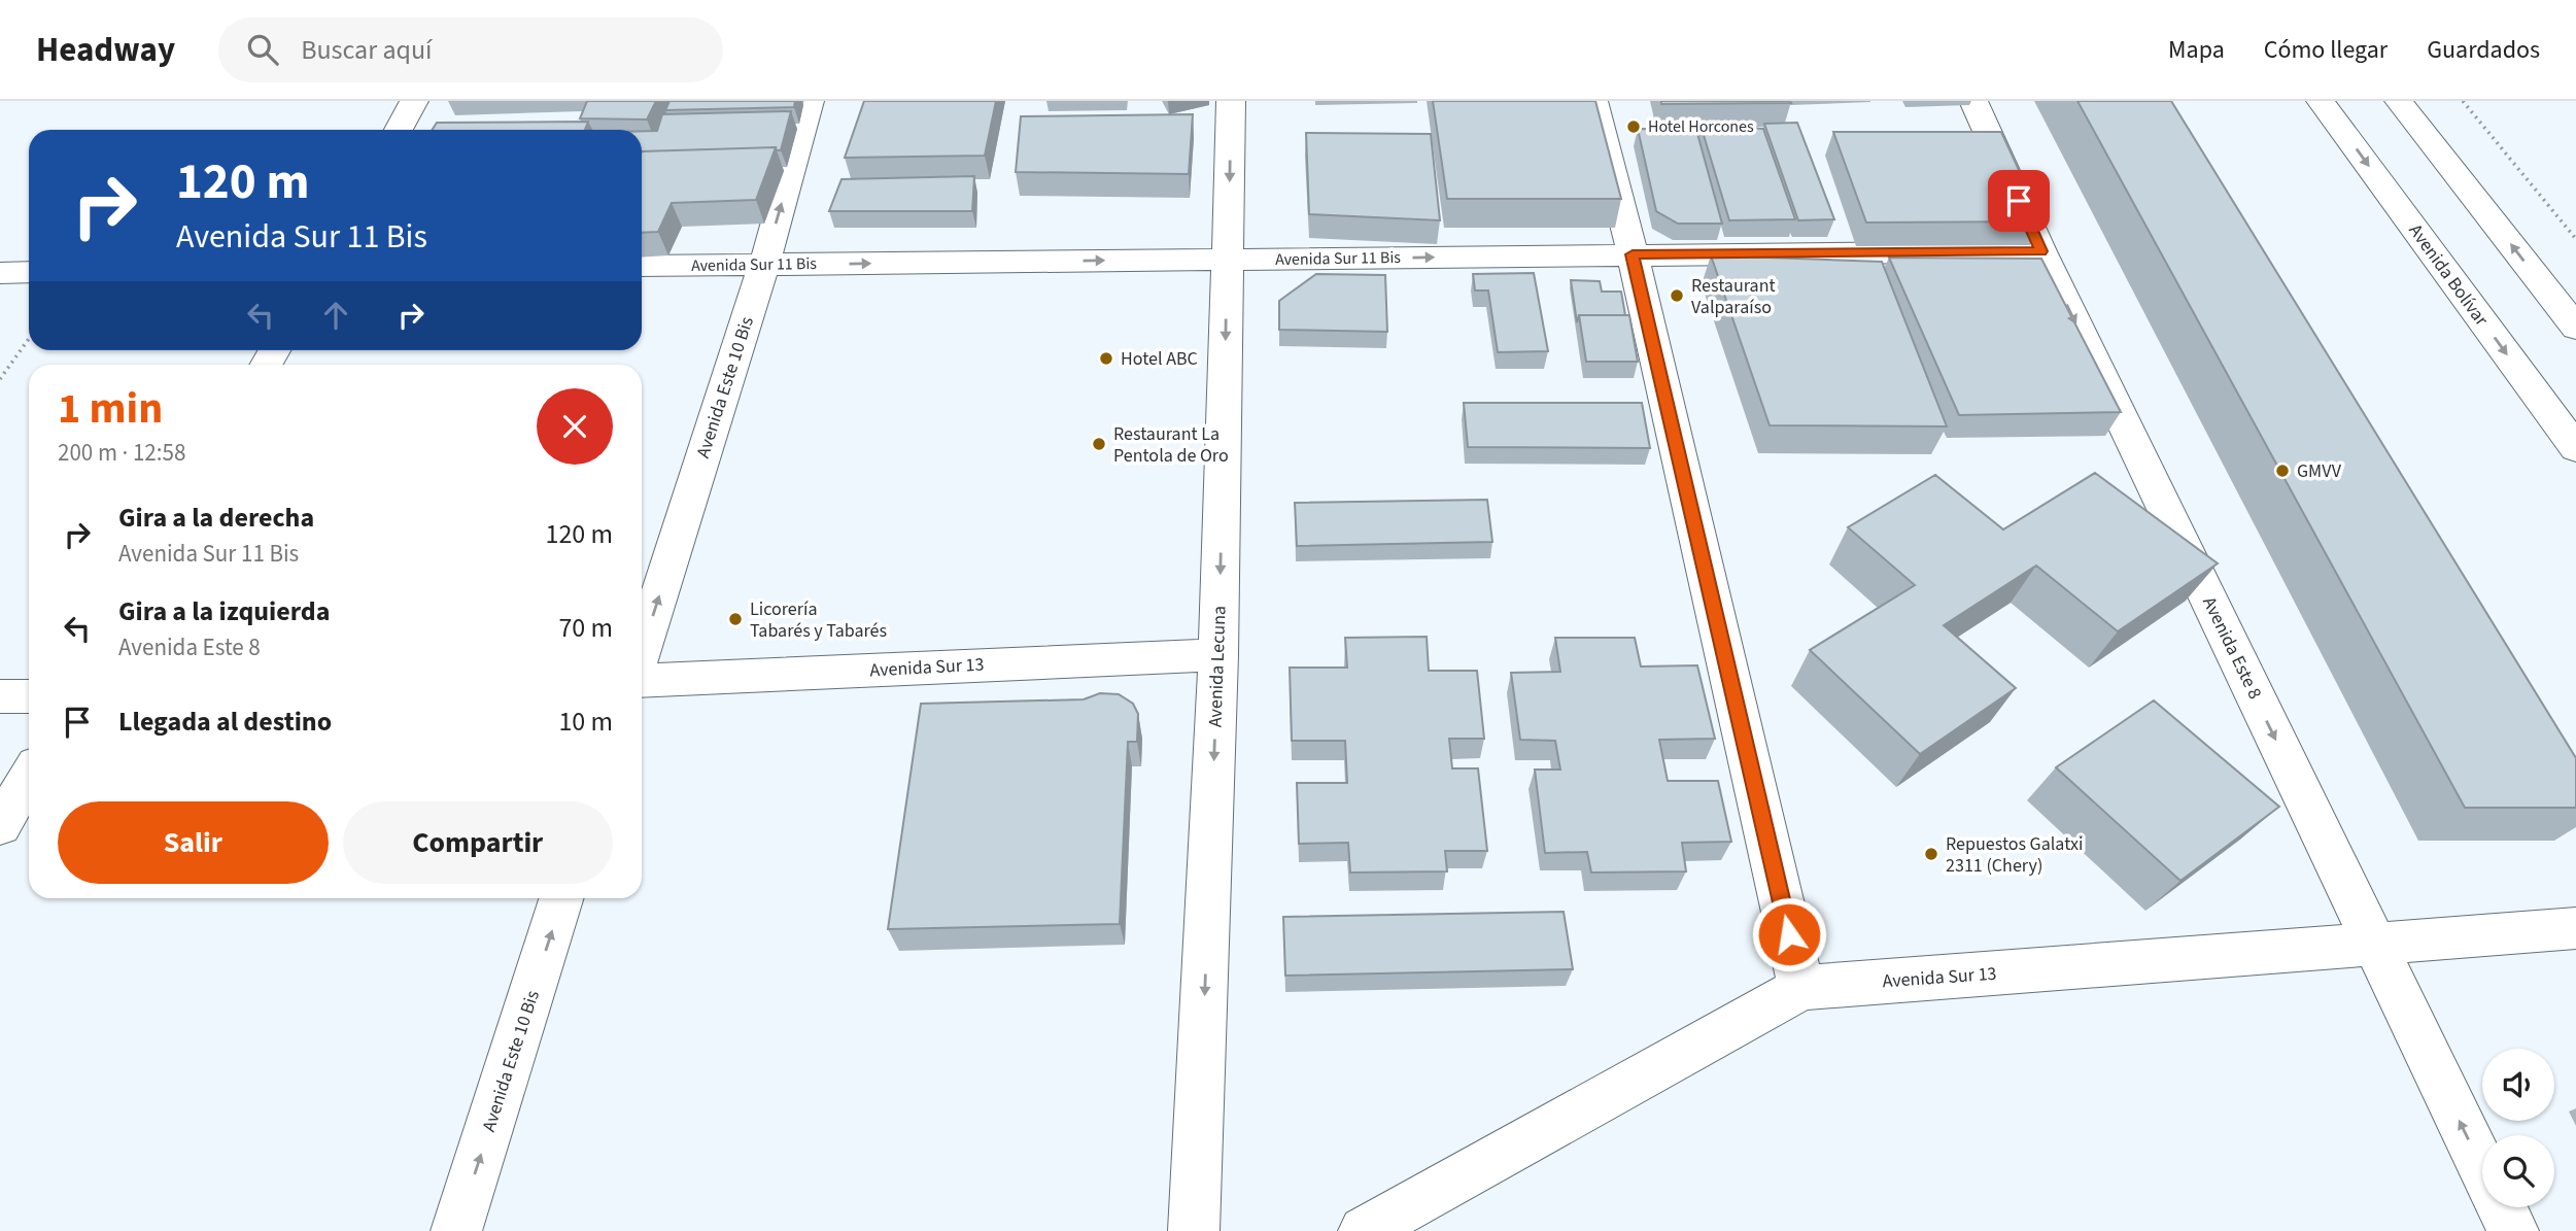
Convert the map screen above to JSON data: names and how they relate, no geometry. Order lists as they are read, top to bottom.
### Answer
{
  "streets": {
    "street": [
      "Avenida Sur 11 Bis",
      "Avenida Bolívar",
      "Avenida Este 10 Bis",
      "Avenida Este 8",
      "Avenida Lecuna",
      "Avenida Sur 13"
    ]
  },
  "crossings": [
    ["Avenida Sur 11 Bis", "Avenida Este 10 Bis"],
    ["Avenida Sur 11 Bis", "Avenida Este 8"],
    ["Avenida Sur 11 Bis", "Avenida Lecuna"],
    ["Avenida Este 8", "Avenida Sur 13"],
    ["Avenida Lecuna", "Avenida Sur 13"]
  ],
  "one_way": ["Avenida Sur 11 Bis", "Avenida Este 10 Bis", "Avenida Lecuna"],
  "places": [
    "Hotel Horcones",
    "Restaurant Valparaíso",
    "Hotel ABC",
    "Restaurant La Pentola de Oro",
    "GMVV",
    "Licorería Tabarés y Tabarés",
    "Repuestos Galatxi 2311 (Chery)"
  ],
  "page": {
    "header": "Headway",
    "search": "Buscar aquí",
    "nav": ["Mapa", "Cómo llegar", "Guardados"],
    "turn": ["120 m", "Avenida Sur 11 Bis"],
    "heading": ["1 min", "200 m · 12:58"],
    "list": [
      {
        "name": "Gira a la derecha",
        "note": "Avenida Sur 11 Bis",
        "value": "120 m"
      },
      {
        "name": "Gira a la izquierda",
        "note": "Avenida Este 8",
        "value": "70 m"
      },
      {
        "name": "Llegada al destino",
        "value": "10 m"
      }
    ],
    "buttons": ["Salir", "Compartir"]
  }
}
